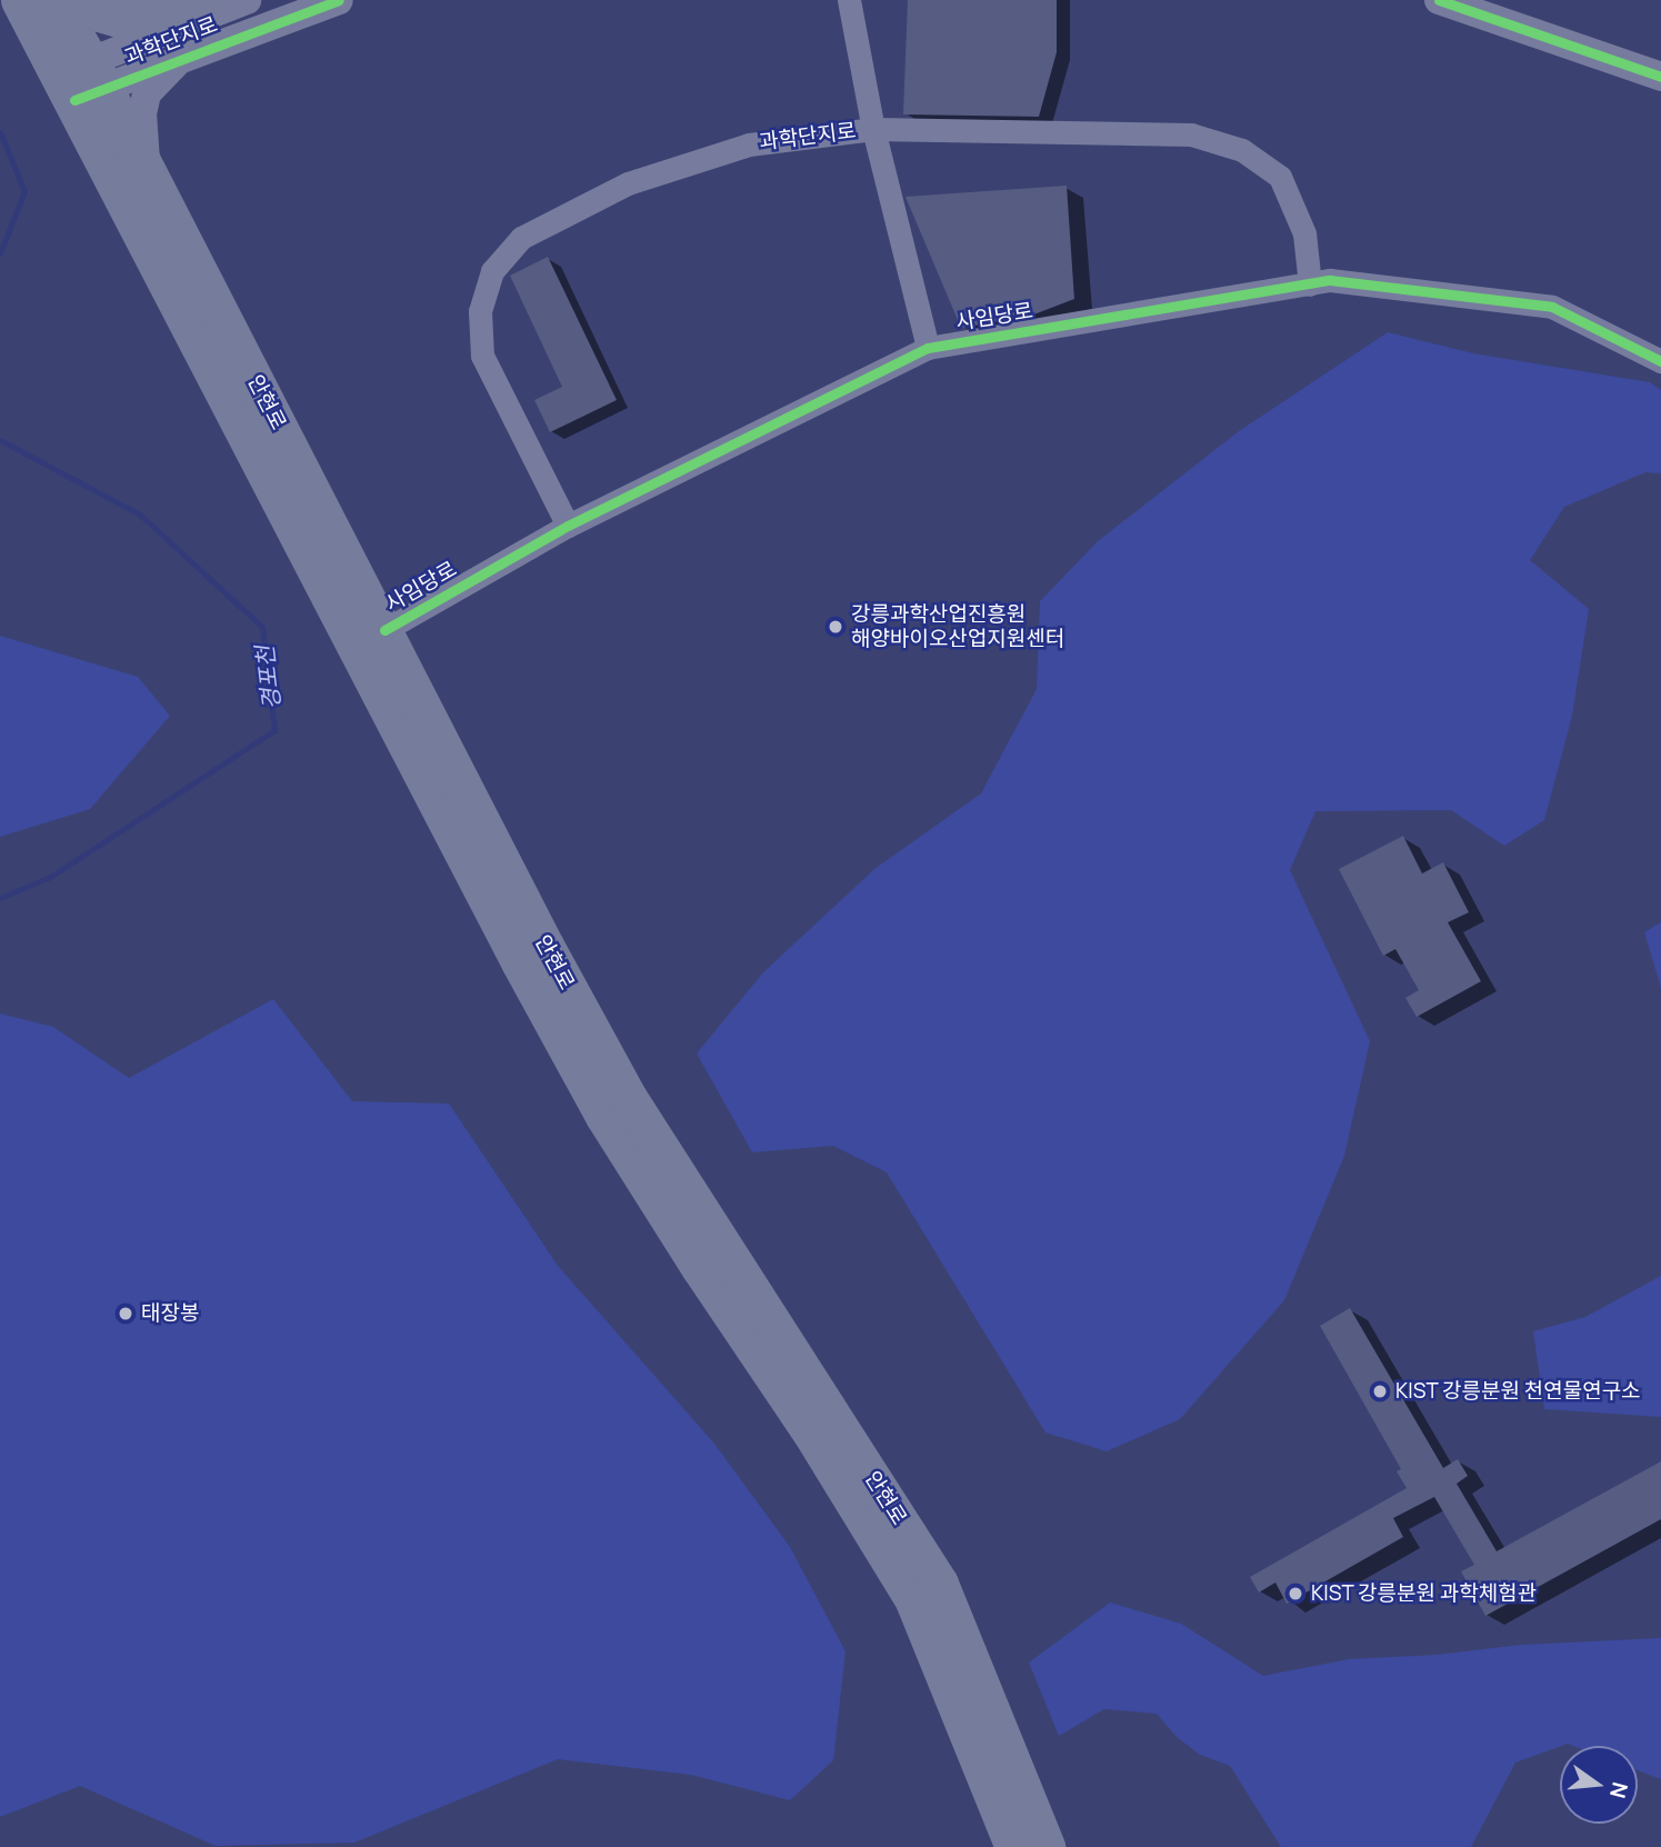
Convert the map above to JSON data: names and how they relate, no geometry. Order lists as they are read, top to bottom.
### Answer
{
  "streets": {
    "highway": ["안현로"],
    "street": ["과학단지로", "사임당로"]
  },
  "crossings": [
    ["과학단지로", "사임당로"],
    ["과학단지로", "안현로"],
    ["사임당로", "안현로"]
  ],
  "water": ["경포천"],
  "places": [
    "강릉과학산업진흥원 해양바이오산업지원센터",
    "태장봉",
    "KIST 강릉분원 천연물연구소",
    "KIST 강릉분원 과학체험관"
  ],
  "north": "right"
}
